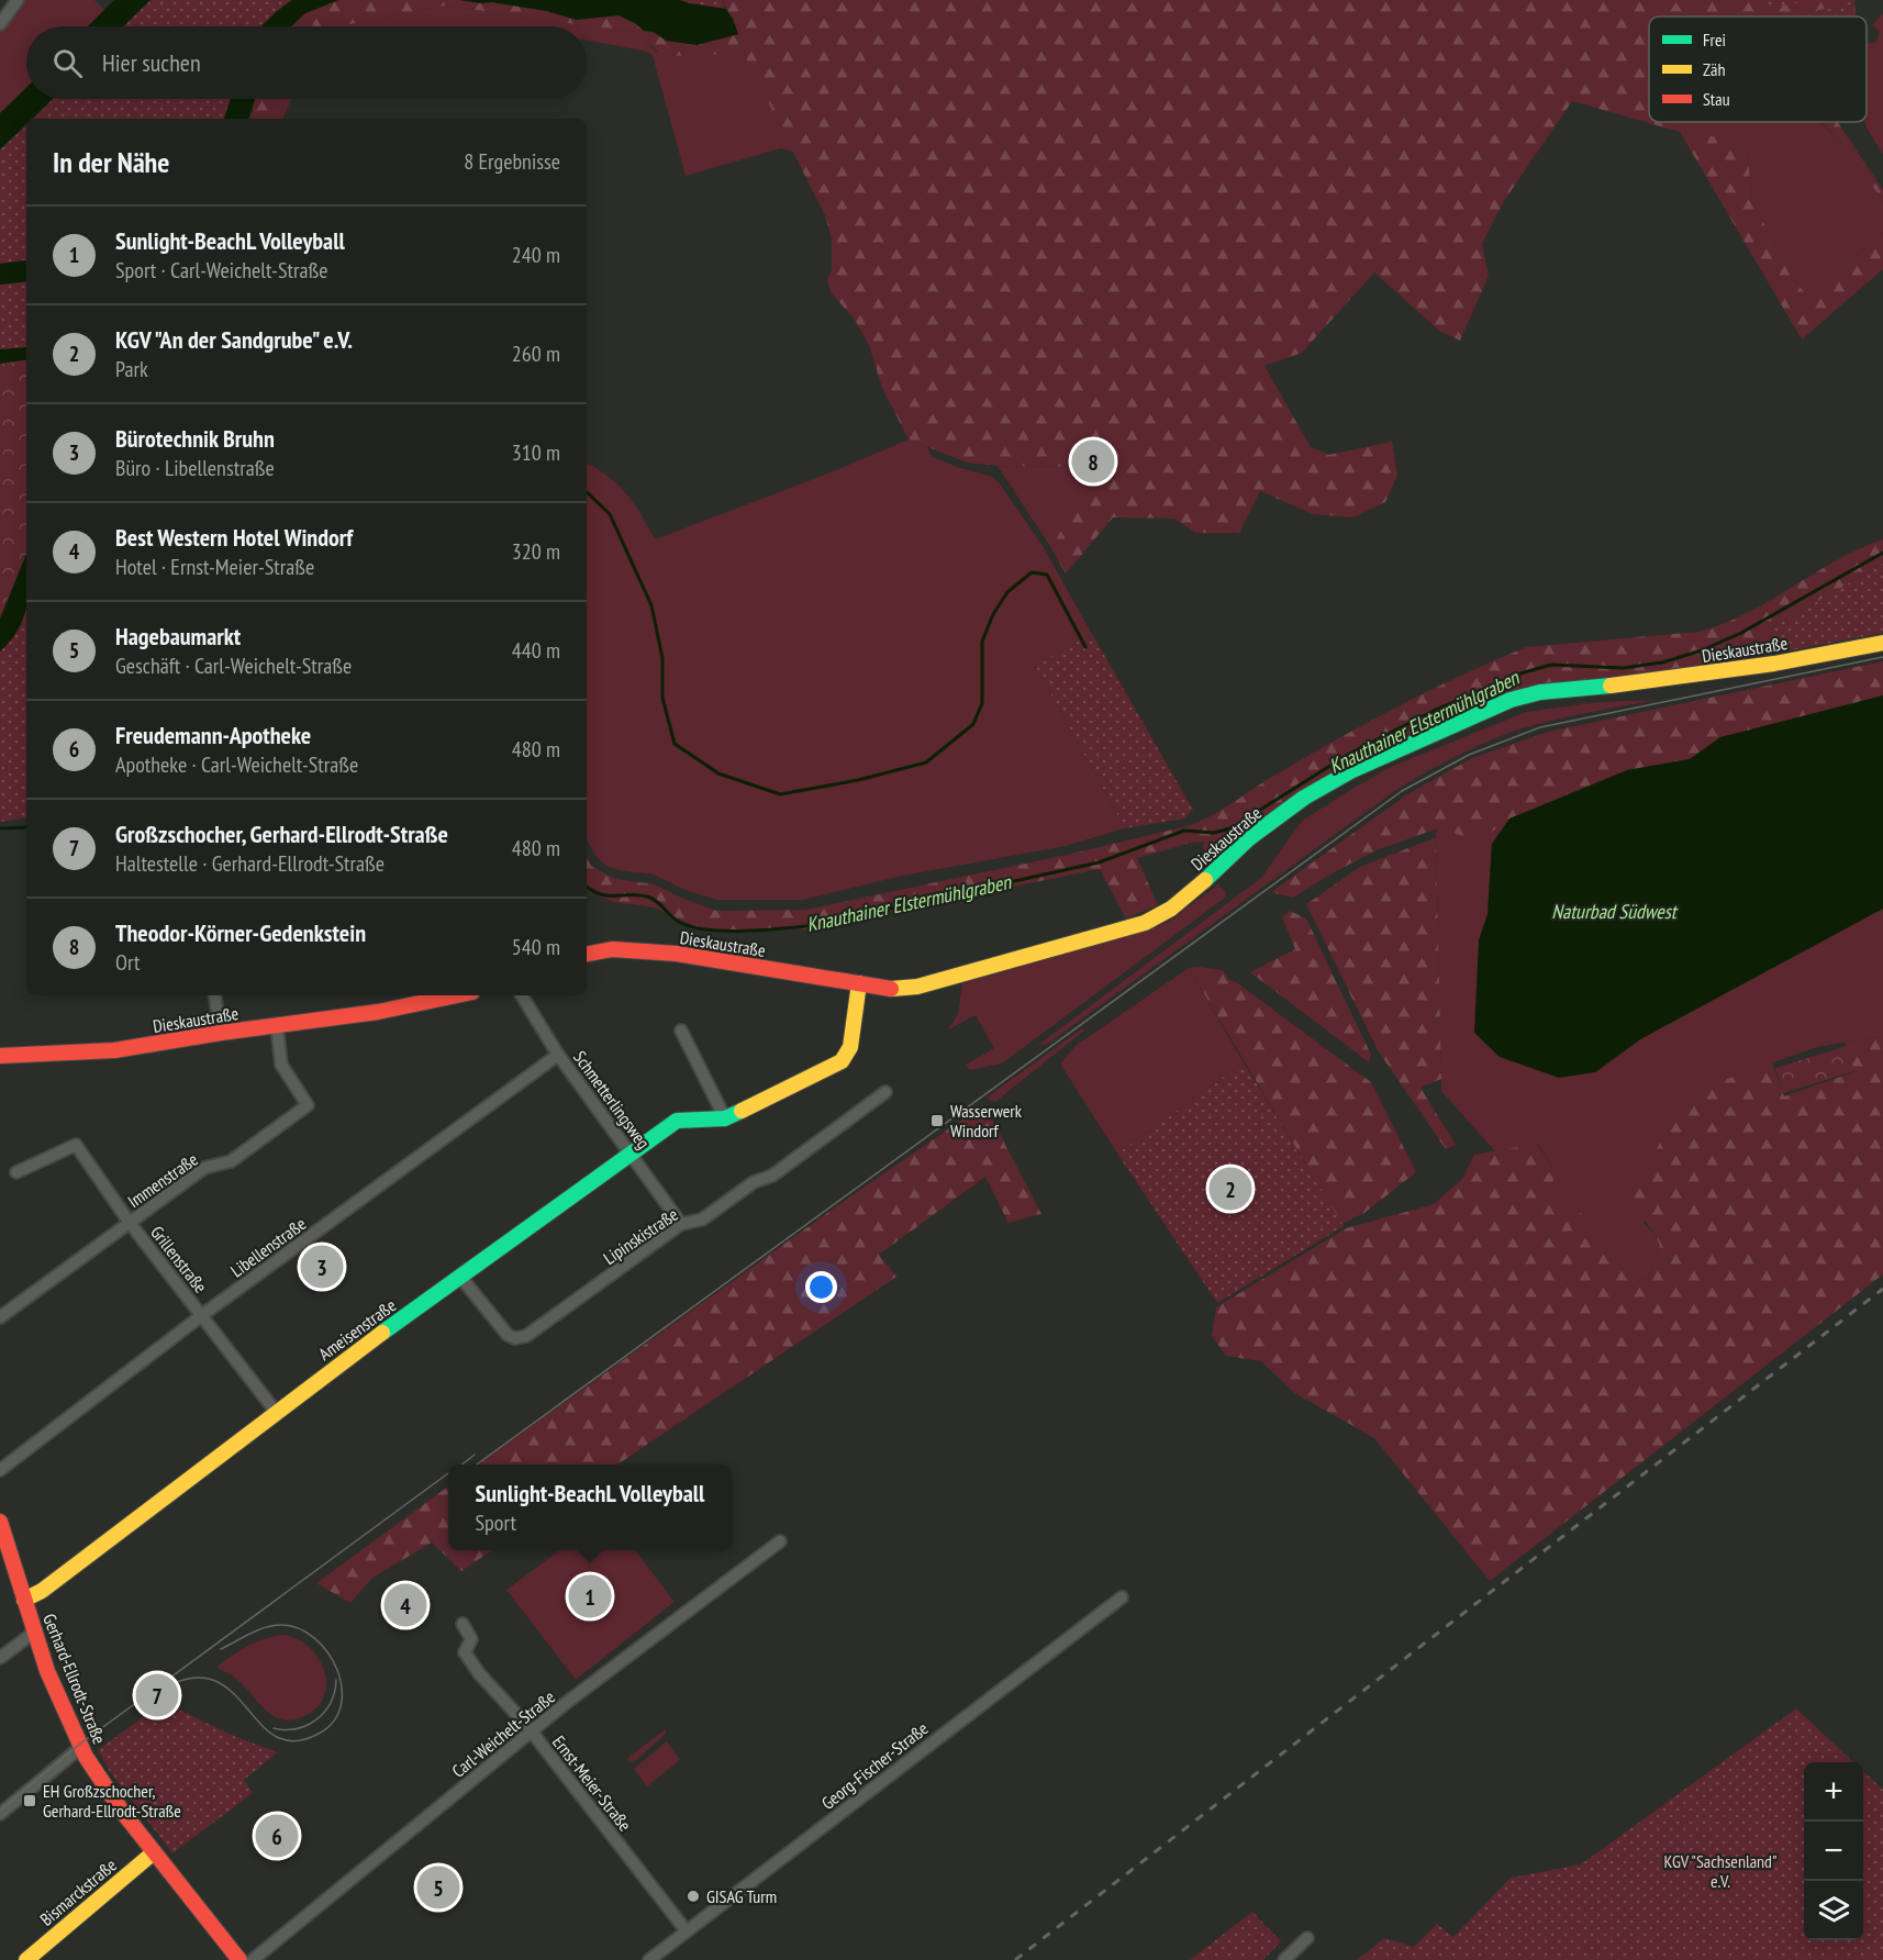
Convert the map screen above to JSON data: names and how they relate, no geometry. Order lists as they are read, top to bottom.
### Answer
{
  "streets": {
    "main road": [
      "Dieskaustraße",
      "Ameisenstraße",
      "Gerhard-Ellrodt-Straße",
      "Bismarckstraße"
    ],
    "street": [
      "Schmetterlingsweg",
      "Immenstraße",
      "Lipinskistraße",
      "Libellenstraße",
      "Grillenstraße",
      "Carl-Weichelt-Straße",
      "Georg-Fischer-Straße",
      "Ernst-Meier-Straße"
    ]
  },
  "crossings": [
    ["Dieskaustraße", "Immenstraße"],
    ["Dieskaustraße", "Ameisenstraße"],
    ["Schmetterlingsweg", "Lipinskistraße"],
    ["Schmetterlingsweg", "Libellenstraße"],
    ["Schmetterlingsweg", "Ameisenstraße"],
    ["Immenstraße", "Grillenstraße"],
    ["Lipinskistraße", "Ameisenstraße"],
    ["Libellenstraße", "Grillenstraße"],
    ["Grillenstraße", "Ameisenstraße"],
    ["Ameisenstraße", "Gerhard-Ellrodt-Straße"],
    ["Gerhard-Ellrodt-Straße", "Bismarckstraße"],
    ["Carl-Weichelt-Straße", "Ernst-Meier-Straße"],
    ["Georg-Fischer-Straße", "Ernst-Meier-Straße"]
  ],
  "water": ["Knauthainer Elstermühlgraben", "Naturbad Südwest"],
  "parks": ["KGV \"Sachsenland\" e.V."],
  "places": {
    "transit": ["Wasserwerk Windorf", "EH Großzschocher, Gerhard-Ellrodt-Straße"],
    "other": ["GISAG Turm"]
  },
  "legend": ["Frei", "Zäh", "Stau"],
  "page": {
    "search": "Hier suchen",
    "heading": ["In der Nähe", "8 Ergebnisse"],
    "list": [
      {
        "mark": "1",
        "name": "Sunlight-BeachL Volleyball",
        "note": "Sport · Carl-Weichelt-Straße",
        "value": "240 m"
      },
      {
        "mark": "2",
        "name": "KGV \"An der Sandgrube\" e.V.",
        "note": "Park",
        "value": "260 m"
      },
      {
        "mark": "3",
        "name": "Bürotechnik Bruhn",
        "note": "Büro · Libellenstraße",
        "value": "310 m"
      },
      {
        "mark": "4",
        "name": "Best Western Hotel Windorf",
        "note": "Hotel · Ernst-Meier-Straße",
        "value": "320 m"
      },
      {
        "mark": "5",
        "name": "Hagebaumarkt",
        "note": "Geschäft · Carl-Weichelt-Straße",
        "value": "440 m"
      },
      {
        "mark": "6",
        "name": "Freudemann-Apotheke",
        "note": "Apotheke · Carl-Weichelt-Straße",
        "value": "480 m"
      },
      {
        "mark": "7",
        "name": "Großzschocher, Gerhard-Ellrodt-Straße",
        "note": "Haltestelle · Gerhard-Ellrodt-Straße",
        "value": "480 m"
      },
      {
        "mark": "8",
        "name": "Theodor-Körner-Gedenkstein",
        "note": "Ort",
        "value": "540 m"
      }
    ],
    "pins": [
      "8",
      "2",
      "3",
      "1",
      "4",
      "7",
      "6",
      "5"
    ],
    "popup": ["Sunlight-BeachL Volleyball", "Sport"],
    "map_buttons": ["+", "−"]
  }
}
